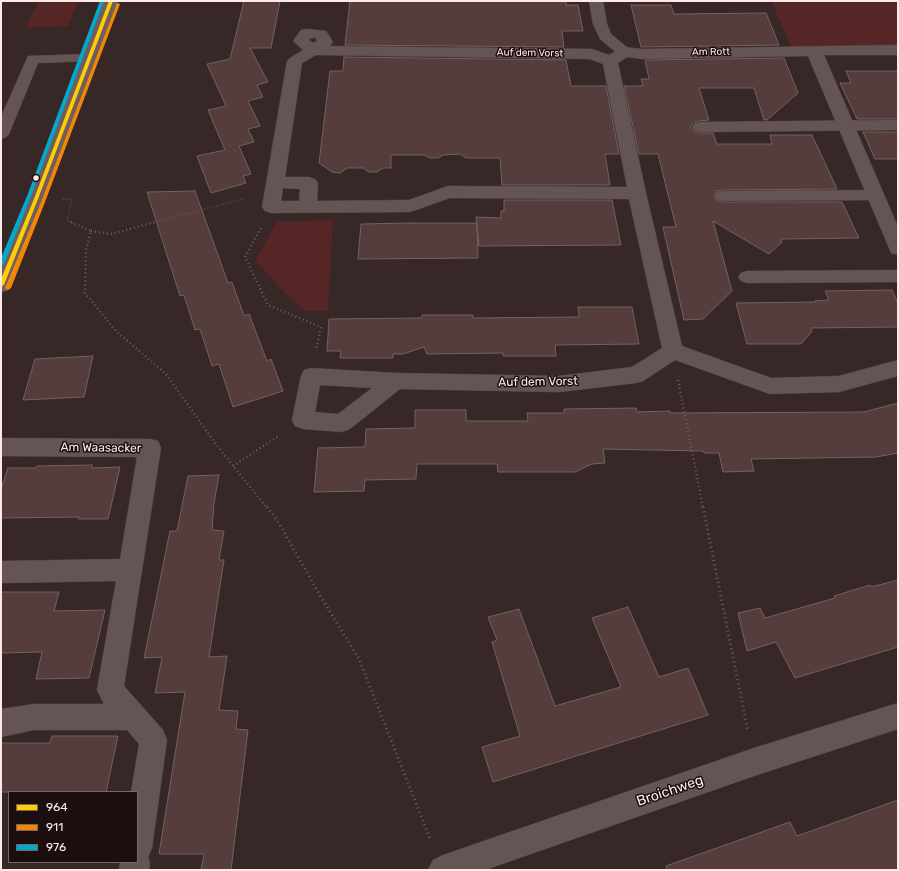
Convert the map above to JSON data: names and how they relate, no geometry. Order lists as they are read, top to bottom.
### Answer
{
  "streets": {
    "street": [
      "Am Rott",
      "Auf dem Vorst",
      "Am Waasacker",
      "Broichweg"
    ]
  },
  "crossings": [
    ["Am Rott", "Auf dem Vorst"]
  ],
  "lines": ["transit line 964", "transit line 976", "transit line 911"],
  "legend": ["964", "911", "976"]
}
